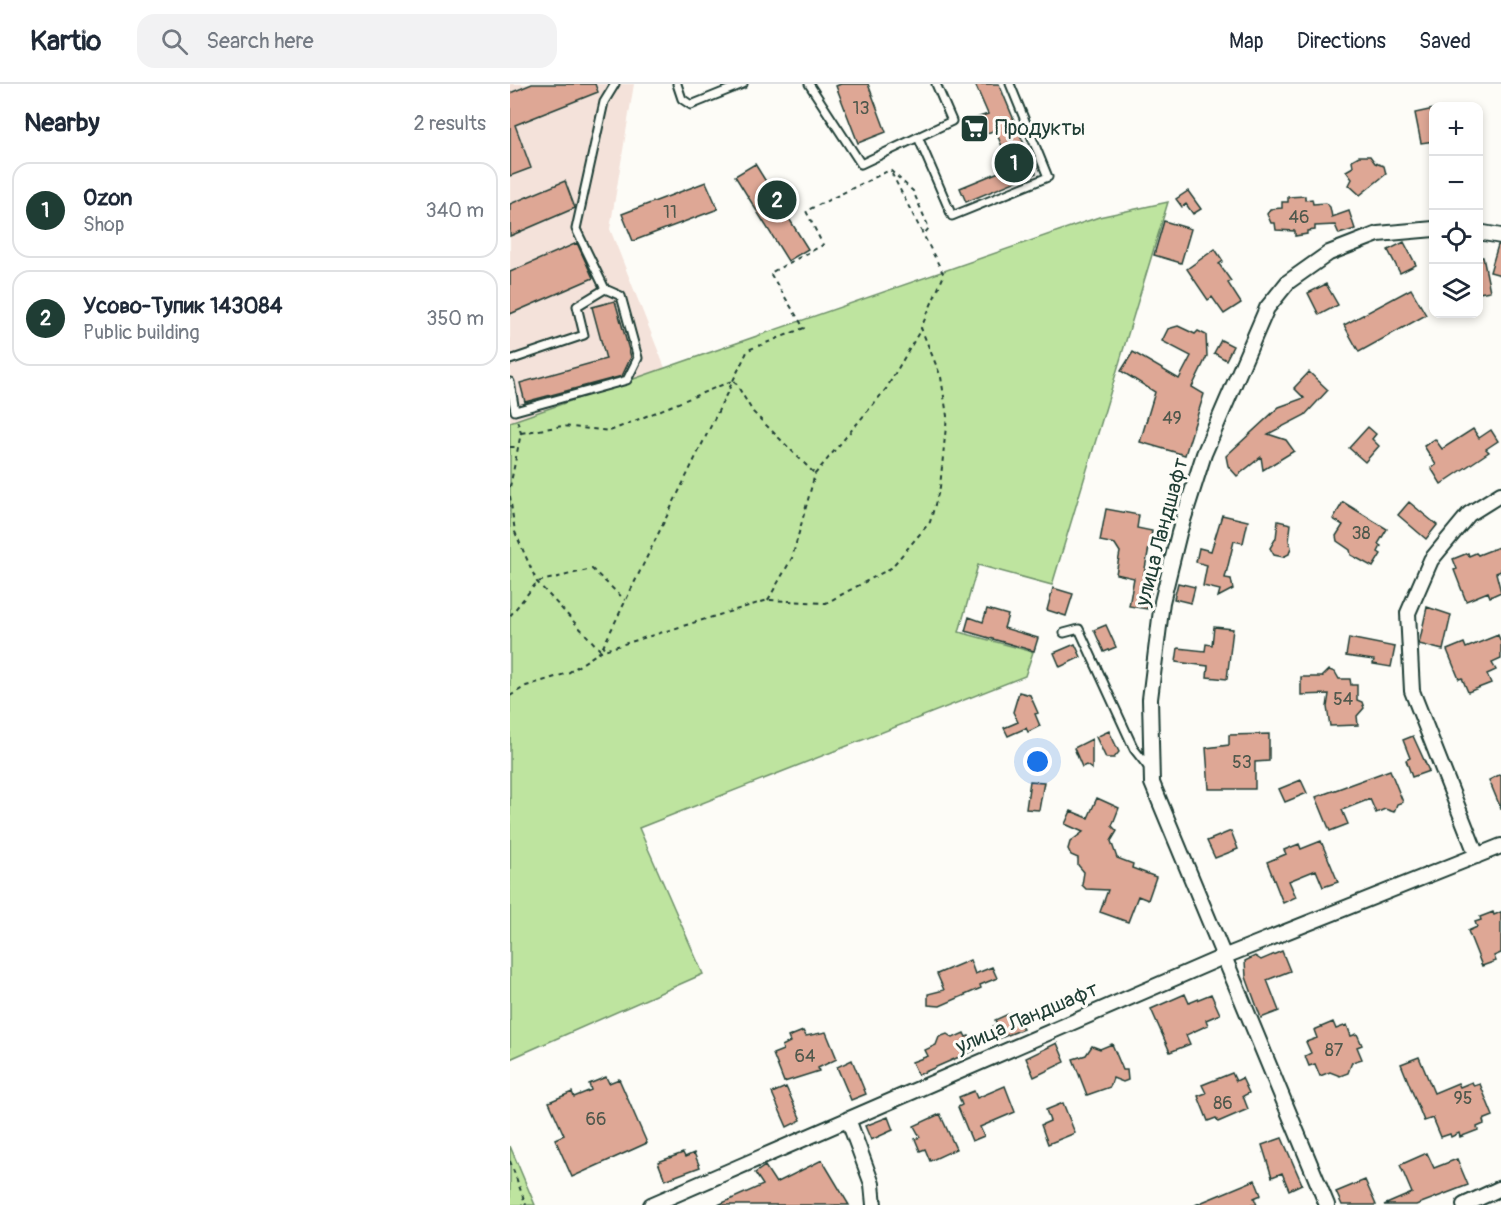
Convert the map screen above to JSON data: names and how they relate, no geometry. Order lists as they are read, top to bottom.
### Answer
{
  "streets": {
    "street": ["улица Ландшафт"]
  },
  "places": {
    "supermarket": ["Продукты"]
  },
  "house_numbers": [
    "13",
    "11",
    "46",
    "49",
    "38",
    "54",
    "53",
    "87",
    "64",
    "95",
    "86",
    "66"
  ],
  "page": {
    "header": "Kartio",
    "search": "Search here",
    "nav": ["Map", "Directions", "Saved"],
    "heading": ["Nearby", "2 results"],
    "map_buttons": ["+", "−"],
    "pins": ["1", "2"],
    "list": [
      {
        "mark": "1",
        "name": "Ozon",
        "note": "Shop",
        "value": "340 m"
      },
      {
        "mark": "2",
        "name": "Усово-Тупик 143084",
        "note": "Public building",
        "value": "350 m"
      }
    ]
  }
}
